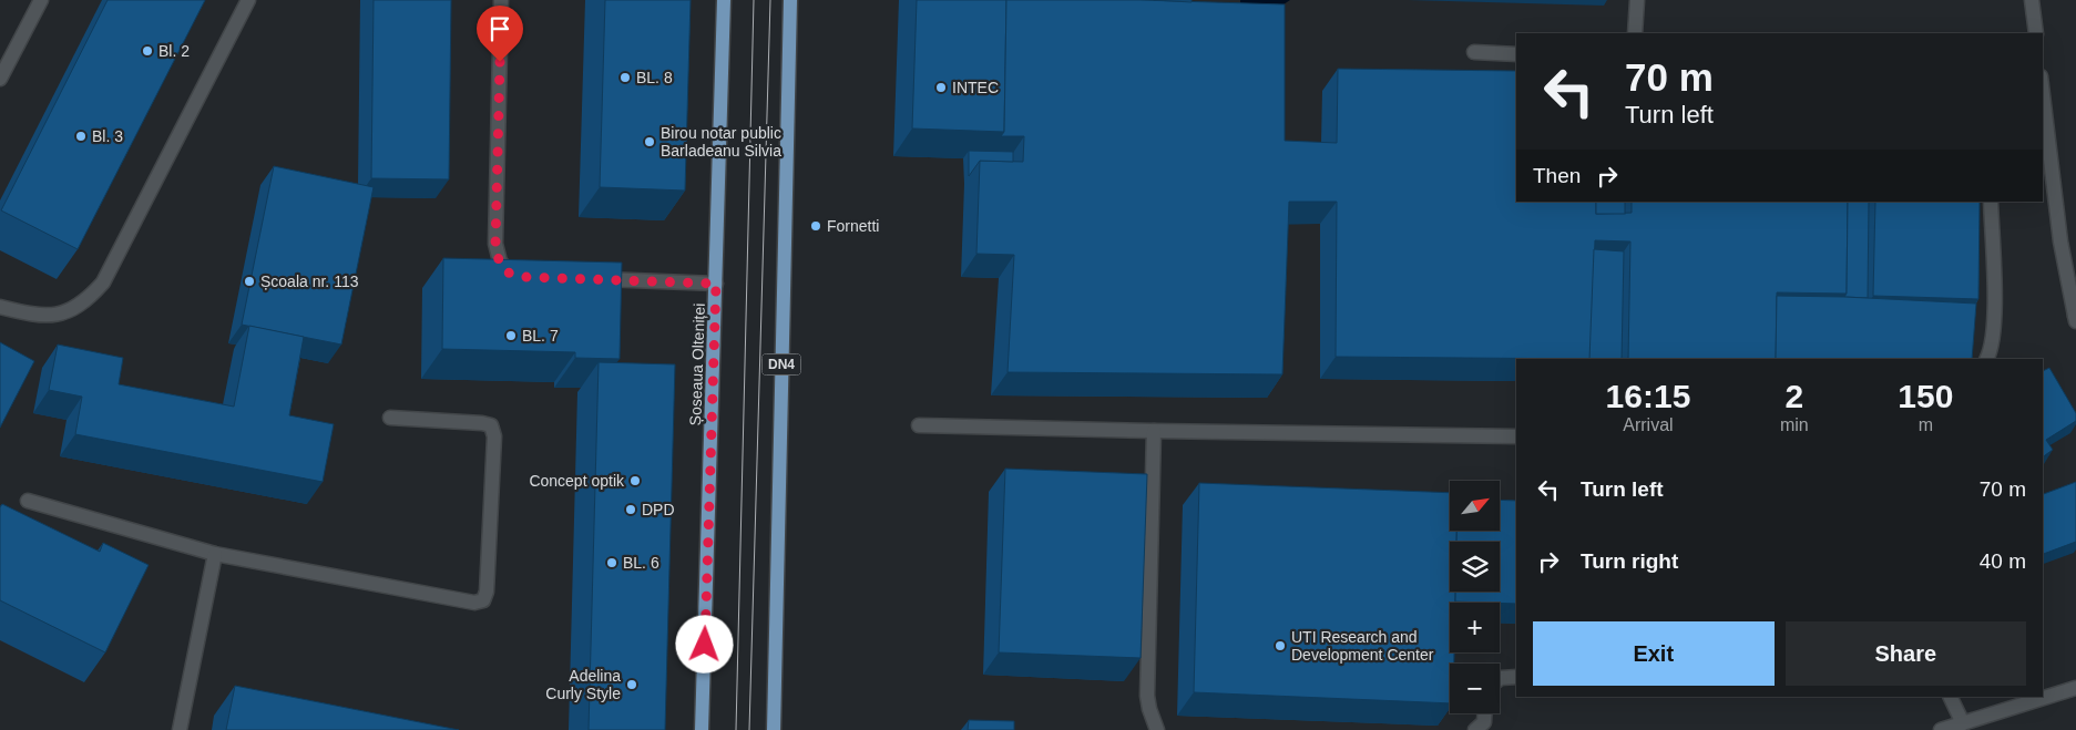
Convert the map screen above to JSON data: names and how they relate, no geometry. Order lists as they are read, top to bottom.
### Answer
{
  "streets": {
    "main road": ["Șoseaua Olteniței", "DN4"]
  },
  "places": [
    "Bl. 2",
    "BL. 8",
    "INTEC",
    "Bl. 3",
    "Birou notar public Barladeanu Silvia",
    "Fornetti",
    "Școala nr. 113",
    "BL. 7",
    "Concept optik",
    "DPD",
    "BL. 6",
    "UTI Research and Development Center",
    "Adelina Curly Style"
  ],
  "north": "top right",
  "page": {
    "turn": ["70 m", "Turn left"],
    "then": "Then",
    "eta": [
      "16:15",
      "Arrival",
      "2",
      "min",
      "150",
      "m"
    ],
    "list": [
      {
        "name": "Turn left",
        "value": "70 m"
      },
      {
        "name": "Turn right",
        "value": "40 m"
      }
    ],
    "map_buttons": ["+", "−"],
    "buttons": ["Exit", "Share"]
  }
}
